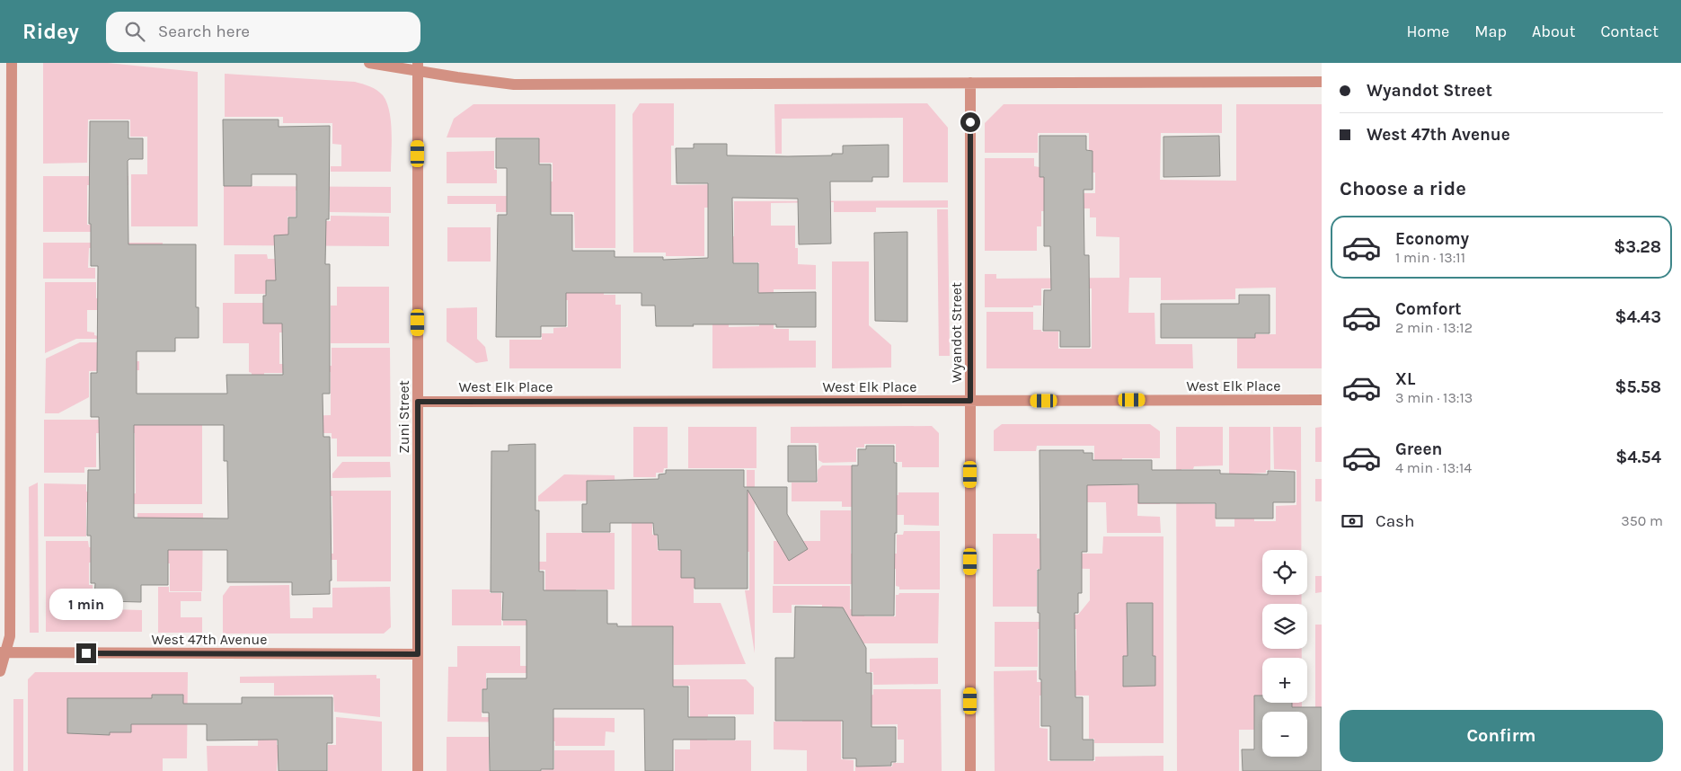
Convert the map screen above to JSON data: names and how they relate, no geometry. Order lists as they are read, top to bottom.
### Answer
{
  "streets": {
    "street": [
      "Wyandot Street",
      "West Elk Place",
      "Zuni Street",
      "West 47th Avenue"
    ]
  },
  "crossings": [
    ["Wyandot Street", "West Elk Place"],
    ["West Elk Place", "Zuni Street"],
    ["Zuni Street", "West 47th Avenue"]
  ],
  "page": {
    "header": "Ridey",
    "search": "Search here",
    "nav": [
      "Home",
      "Map",
      "About",
      "Contact"
    ],
    "banner": ["Wyandot Street", "West 47th Avenue"],
    "heading": "Choose a ride",
    "list": [
      {
        "name": "Economy",
        "note": "1 min · 13:11",
        "value": "$3.28"
      },
      {
        "name": "Comfort",
        "note": "2 min · 13:12",
        "value": "$4.43"
      },
      {
        "name": "XL",
        "note": "3 min · 13:13",
        "value": "$5.58"
      },
      {
        "name": "Green",
        "note": "4 min · 13:14",
        "value": "$4.54"
      }
    ],
    "pay": ["Cash", "350 m"],
    "map_buttons": ["+", "−"],
    "bubble": "1 min",
    "buttons": "Confirm"
  }
}
